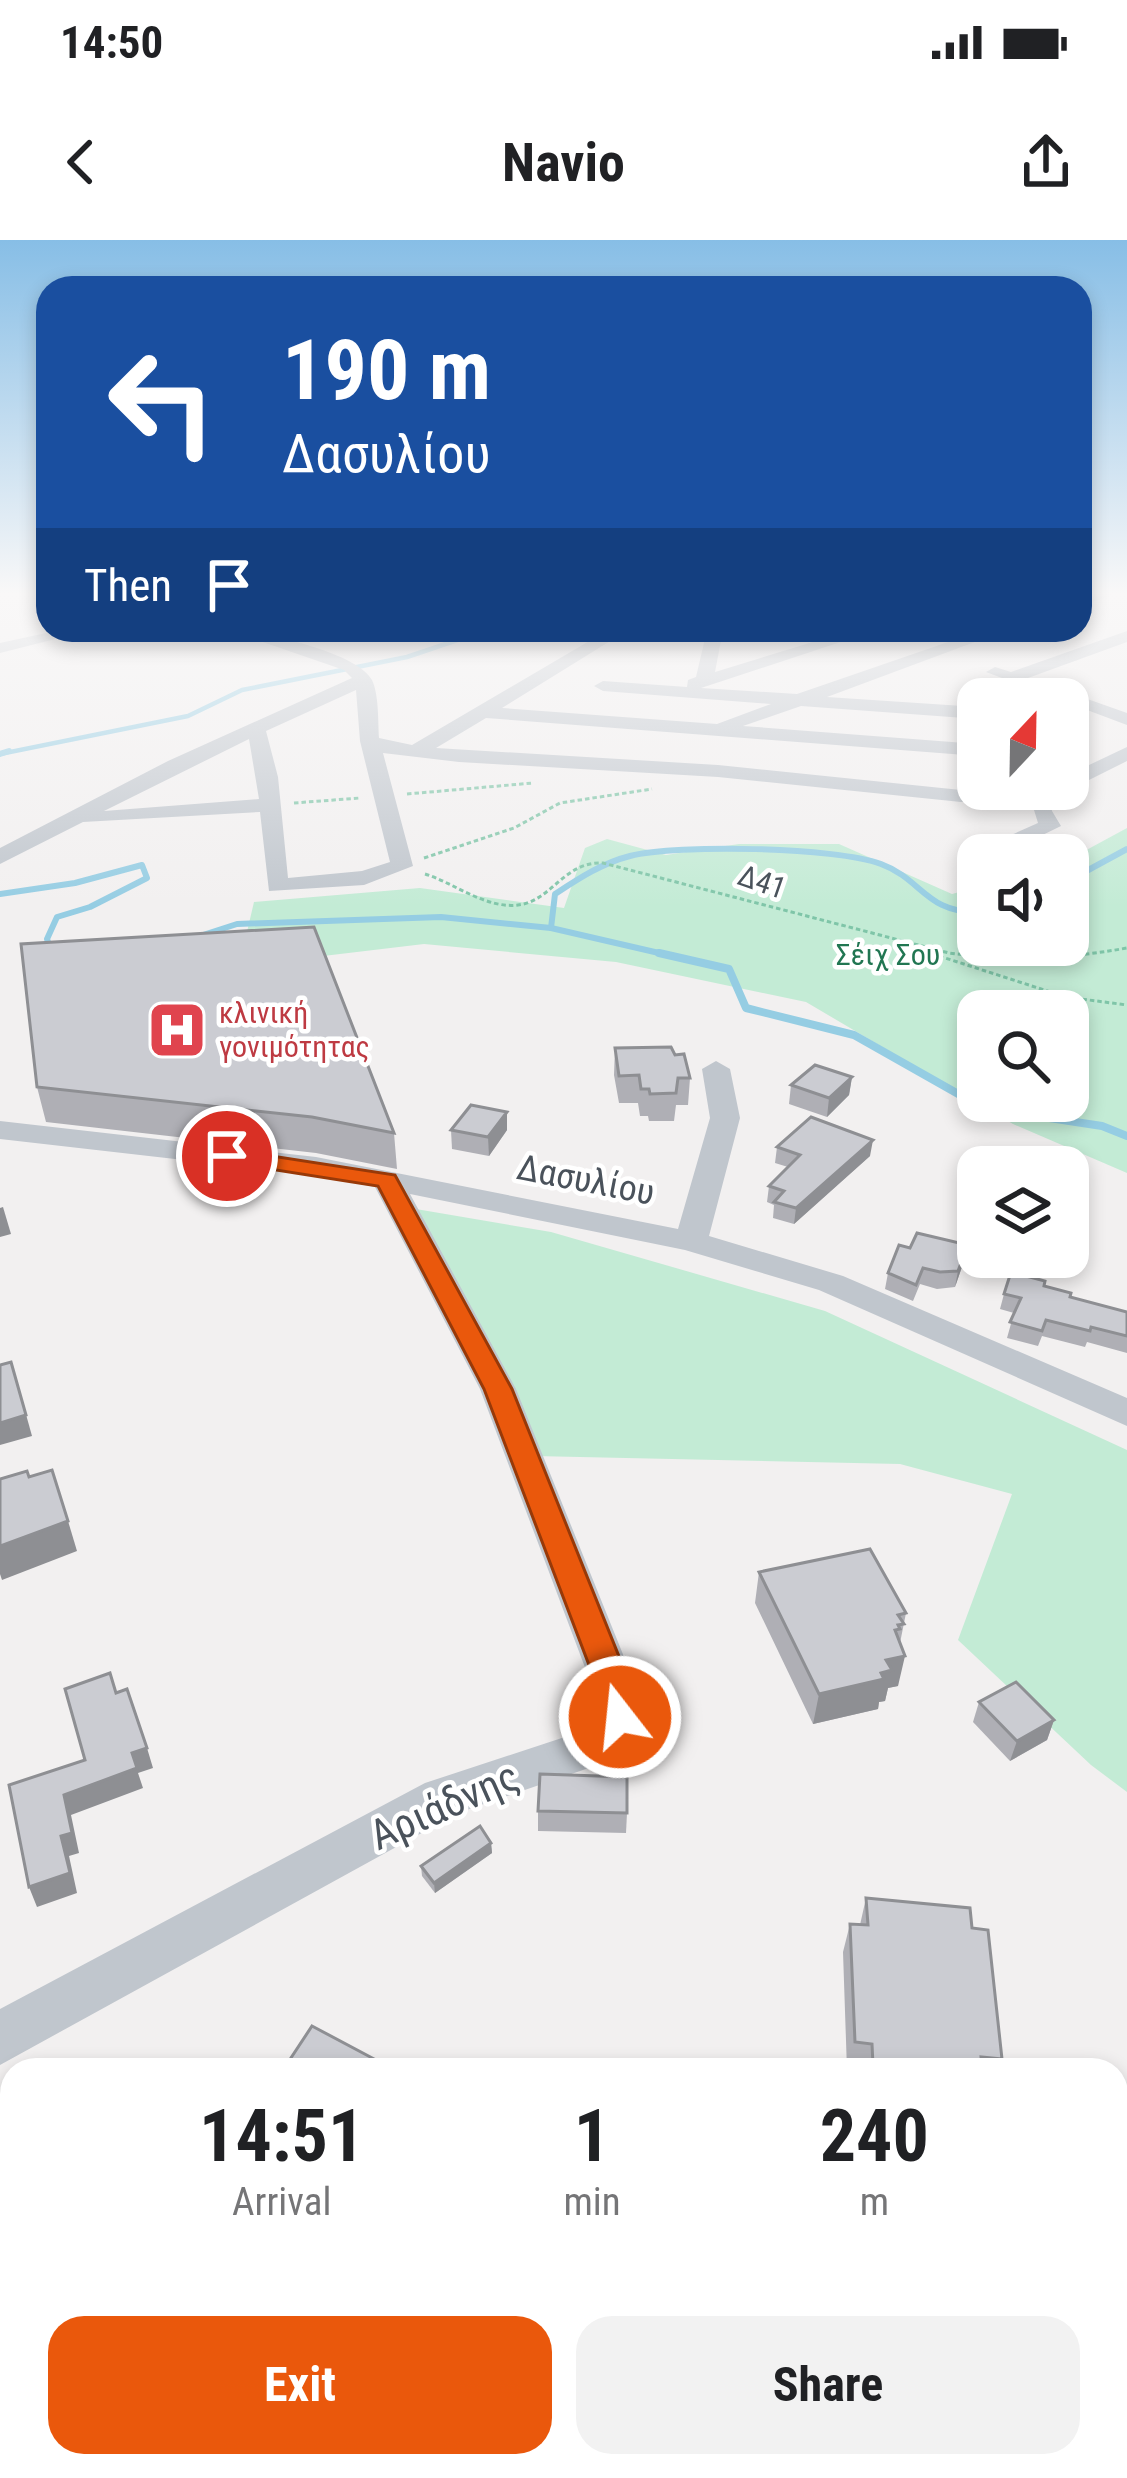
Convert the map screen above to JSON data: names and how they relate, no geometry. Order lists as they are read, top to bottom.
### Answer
{
  "streets": {
    "street": ["Δασυλίου", "Αριάδνης"],
    "path": ["Δ41"]
  },
  "crossings": [
    ["Δασυλίου", "Αριάδνης"]
  ],
  "parks": ["Σέιχ Σου"],
  "places": {
    "hospital": ["κλινική γονιμότητας"]
  },
  "north": "top",
  "page": {
    "status": "14:50",
    "header": "Navio",
    "turn": ["190 m", "Δασυλίου"],
    "then": "Then",
    "eta": [
      "14:51",
      "Arrival",
      "1",
      "min",
      "240",
      "m"
    ],
    "buttons": ["Exit", "Share"]
  }
}
